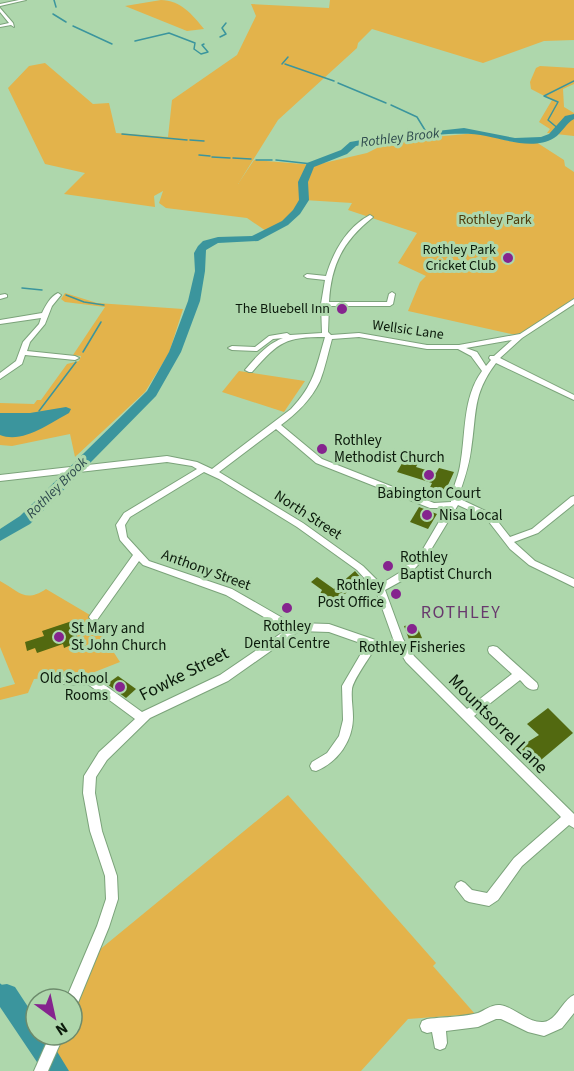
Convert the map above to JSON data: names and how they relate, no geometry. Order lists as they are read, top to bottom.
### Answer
{
  "streets": {
    "street": [
      "Wellsic Lane",
      "North Street",
      "Anthony Street",
      "Fowke Street",
      "Mountsorrel Lane"
    ]
  },
  "crossings": [
    ["North Street", "Anthony Street"],
    ["North Street", "Mountsorrel Lane"],
    ["Anthony Street", "Fowke Street"]
  ],
  "districts": ["ROTHLEY"],
  "water": ["Rothley Brook"],
  "parks": ["Rothley Park"],
  "places": [
    "Rothley Park Cricket Club",
    "The Bluebell Inn",
    "Rothley Methodist Church",
    "Babington Court",
    "Nisa Local",
    "Rothley Baptist Church",
    "Rothley Post Office",
    "Rothley Dental Centre",
    "Rothley Fisheries",
    "St Mary and St John Church",
    "Old School Rooms"
  ],
  "north": "bottom right"
}
